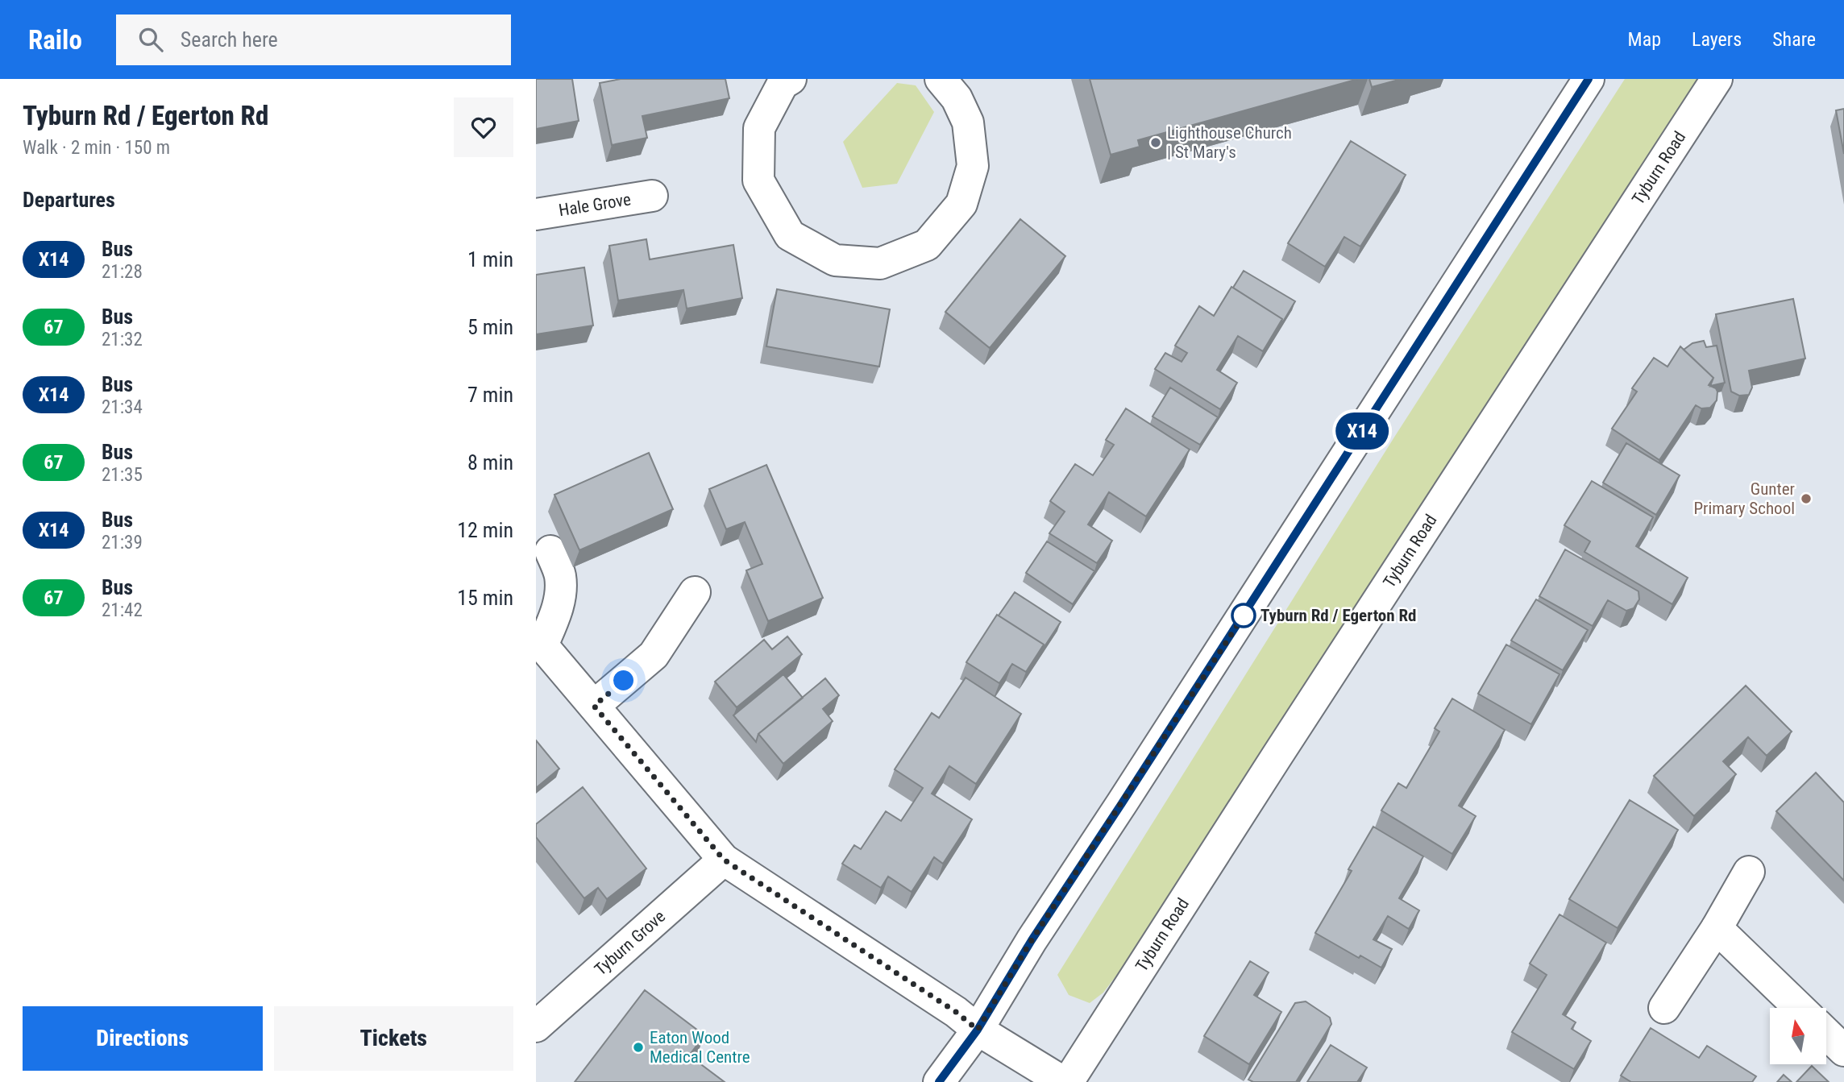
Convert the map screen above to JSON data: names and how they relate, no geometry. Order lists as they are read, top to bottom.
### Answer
{
  "streets": {
    "main road": ["Tyburn Road", "Hale Grove", "Tyburn Grove"]
  },
  "places": [
    "Lighthouse Church | St Mary's",
    "Gunter Primary School",
    "Tyburn Rd / Egerton Rd",
    "Eaton Wood Medical Centre"
  ],
  "lines": ["bus line X14"],
  "north": "top",
  "page": {
    "header": "Railo",
    "search": "Search here",
    "nav": ["Map", "Layers", "Share"],
    "heading": [
      ["Tyburn Rd / Egerton Rd", "Walk · 2 min · 150 m"],
      "Departures"
    ],
    "on_map": "X14",
    "list": [
      {
        "mark": "X14",
        "name": "Bus",
        "note": "21:28",
        "value": "1 min"
      },
      {
        "mark": "67",
        "name": "Bus",
        "note": "21:32",
        "value": "5 min"
      },
      {
        "mark": "X14",
        "name": "Bus",
        "note": "21:34",
        "value": "7 min"
      },
      {
        "mark": "67",
        "name": "Bus",
        "note": "21:35",
        "value": "8 min"
      },
      {
        "mark": "X14",
        "name": "Bus",
        "note": "21:39",
        "value": "12 min"
      },
      {
        "mark": "67",
        "name": "Bus",
        "note": "21:42",
        "value": "15 min"
      }
    ],
    "buttons": ["Directions", "Tickets"]
  }
}
